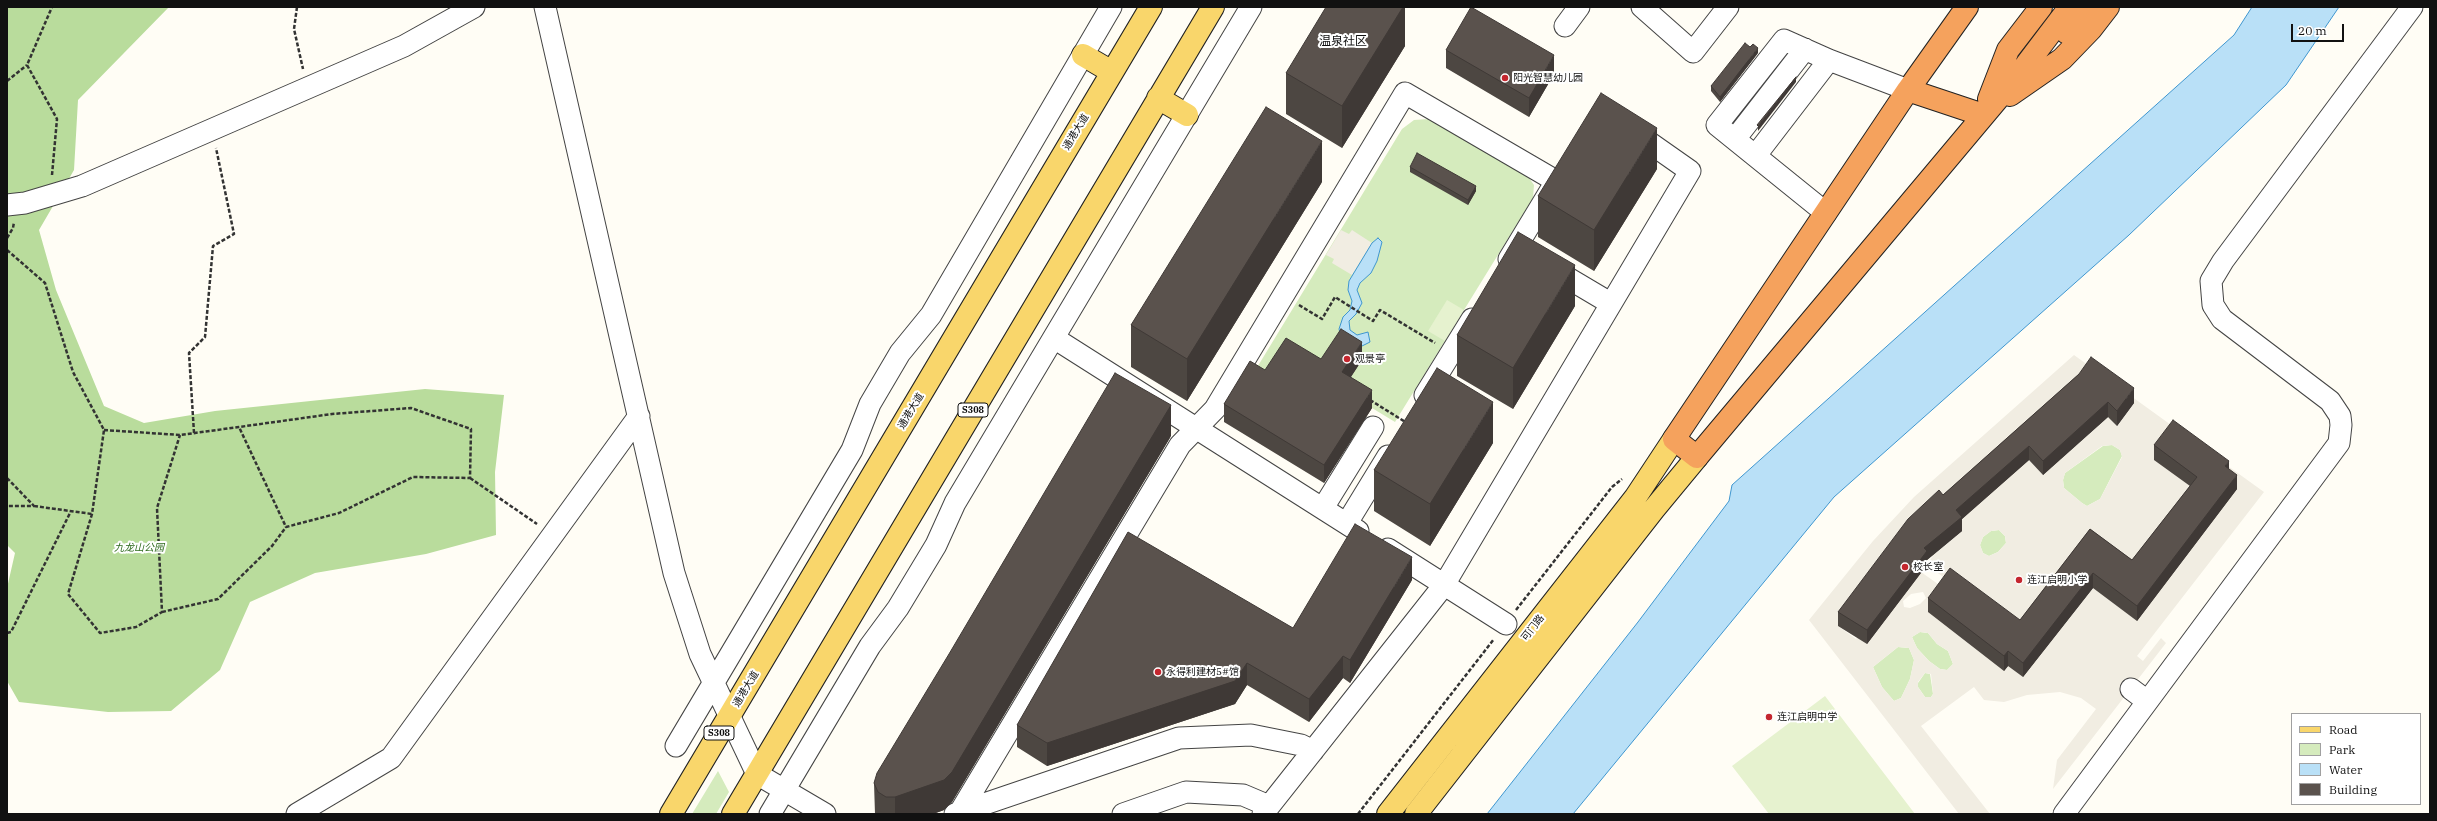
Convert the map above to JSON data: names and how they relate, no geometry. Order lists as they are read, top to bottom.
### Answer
{
  "streets": {
    "main road": ["通港大道", "S308", "可门路"]
  },
  "districts": ["温泉社区"],
  "parks": ["九龙山公园"],
  "places": [
    "阳光智慧幼儿园",
    "观景亭",
    "校长室",
    "连江启明小学",
    "永得利建材5#馆",
    "连江启明中学"
  ],
  "legend": [
    "Road",
    "Park",
    "Water",
    "Building"
  ],
  "scale_bar": "20 m"
}
